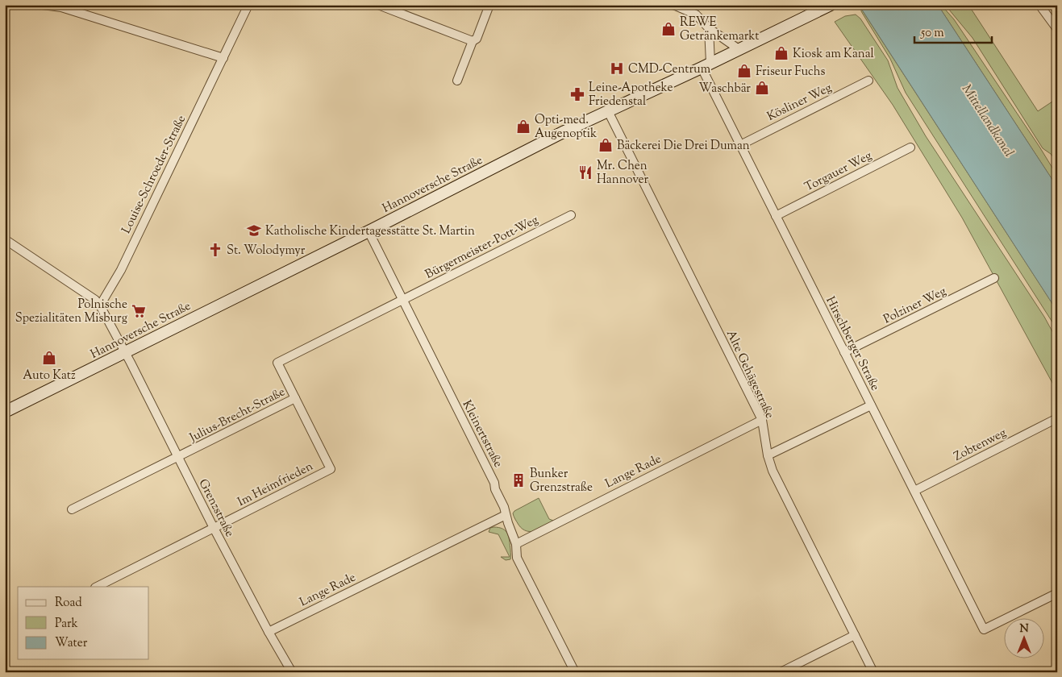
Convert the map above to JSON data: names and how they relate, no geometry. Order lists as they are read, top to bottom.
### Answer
{
  "streets": {
    "main road": ["Hannoversche Straße"],
    "street": [
      "Kösliner Weg",
      "Torgauer Weg",
      "Louise-Schroeder-Straße",
      "Bürgermeister-Pott-Weg",
      "Polziner Weg",
      "Hirschberger Straße",
      "Alte Gehägestraße",
      "Julius-Brecht-Straße",
      "Kleinertstraße",
      "Zobtenweg",
      "Lange Rade",
      "Im Heimfrieden",
      "Grenzstraße"
    ]
  },
  "crossings": [
    ["Kösliner Weg", "Hirschberger Straße"],
    ["Torgauer Weg", "Hirschberger Straße"],
    ["Hannoversche Straße", "Hirschberger Straße"],
    ["Hannoversche Straße", "Alte Gehägestraße"],
    ["Hannoversche Straße", "Kleinertstraße"],
    ["Hannoversche Straße", "Grenzstraße"],
    ["Bürgermeister-Pott-Weg", "Julius-Brecht-Straße"],
    ["Bürgermeister-Pott-Weg", "Kleinertstraße"],
    ["Polziner Weg", "Hirschberger Straße"],
    ["Hirschberger Straße", "Zobtenweg"],
    ["Alte Gehägestraße", "Lange Rade"],
    ["Julius-Brecht-Straße", "Kleinertstraße"],
    ["Julius-Brecht-Straße", "Im Heimfrieden"],
    ["Julius-Brecht-Straße", "Grenzstraße"],
    ["Kleinertstraße", "Lange Rade"],
    ["Lange Rade", "Grenzstraße"],
    ["Im Heimfrieden", "Grenzstraße"]
  ],
  "water": ["Mittellandkanal"],
  "places": {
    "shop": [
      "REWE Getränkemarkt",
      "Kiosk am Kanal",
      "Friseur Fuchs",
      "Waschbär",
      "Opti-med. Augenoptik",
      "Bäckerei Die Drei Duman",
      "Auto Katz"
    ],
    "hospital": ["CMD-Centrum"],
    "pharmacy": ["Leine-Apotheke Friedenstal"],
    "restaurant": ["Mr. Chen Hannover"],
    "school or university": ["Katholische Kindertagesstätte St. Martin"],
    "church": ["St. Wolodymyr"],
    "supermarket": ["Polnische Spezialitäten Misburg"],
    "building": ["Bunker Grenzstraße"]
  },
  "legend": ["Road", "Park", "Water"],
  "scale_bar": "50 m",
  "north": "top"
}
